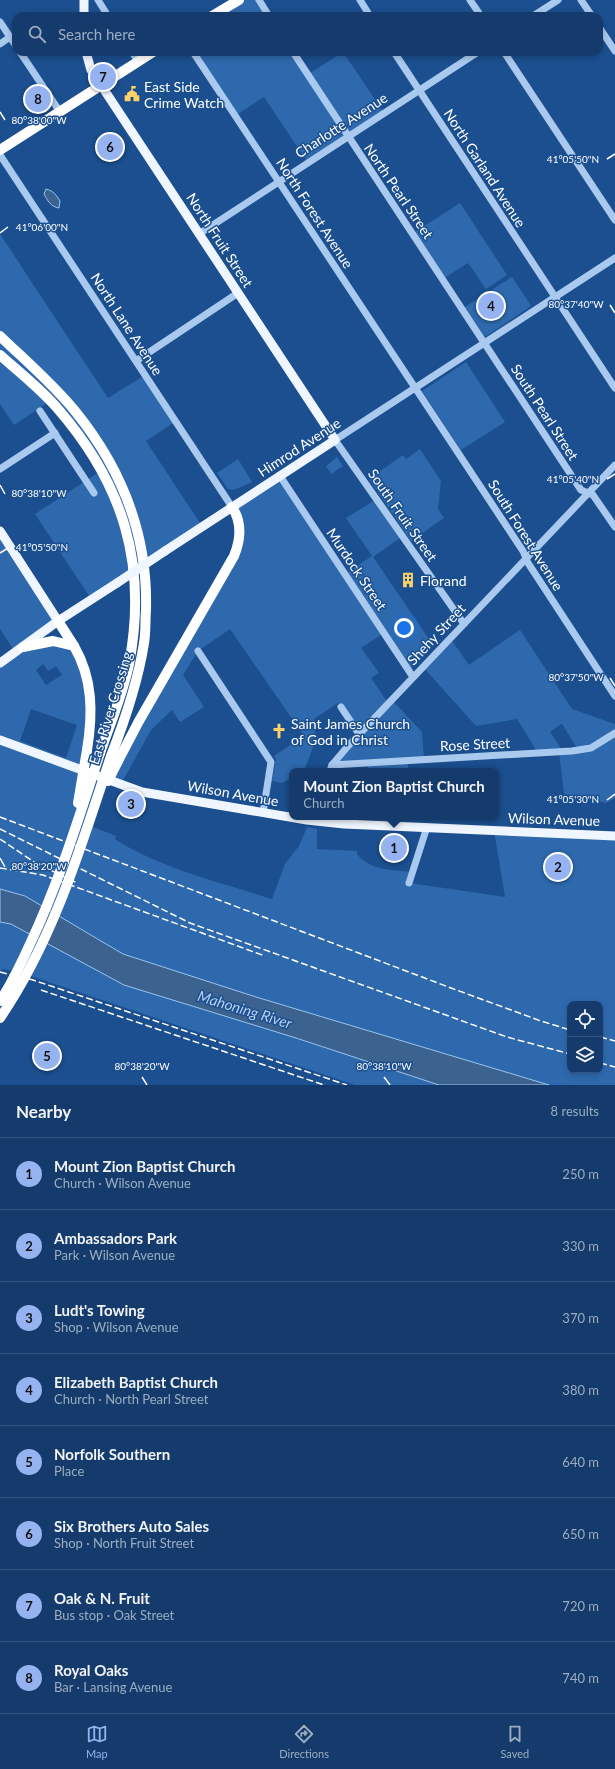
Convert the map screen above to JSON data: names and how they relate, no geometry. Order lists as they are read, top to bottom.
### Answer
{
  "streets": {
    "highway": ["East River Crossing"],
    "main road": ["North Fruit Street", "Himrod Avenue", "Wilson Avenue"],
    "street": [
      "Charlotte Avenue",
      "North Garland Avenue",
      "North Pearl Street",
      "North Forest Avenue",
      "North Lane Avenue",
      "South Pearl Street",
      "South Fruit Street",
      "South Forest Avenue",
      "Murdock Street",
      "Shehy Street",
      "Rose Street"
    ]
  },
  "crossings": [
    ["Charlotte Avenue", "North Garland Avenue"],
    ["Charlotte Avenue", "North Pearl Street"],
    ["Charlotte Avenue", "North Forest Avenue"],
    ["Charlotte Avenue", "North Fruit Street"],
    ["North Garland Avenue", "Himrod Avenue"],
    ["North Pearl Street", "South Pearl Street"],
    ["North Pearl Street", "Himrod Avenue"],
    ["North Forest Avenue", "Himrod Avenue"],
    ["North Forest Avenue", "South Forest Avenue"],
    ["North Fruit Street", "Himrod Avenue"],
    ["North Fruit Street", "South Fruit Street"],
    ["North Lane Avenue", "Himrod Avenue"],
    ["South Pearl Street", "Himrod Avenue"],
    ["South Pearl Street", "Shehy Street"],
    ["Himrod Avenue", "South Fruit Street"],
    ["Himrod Avenue", "South Forest Avenue"],
    ["Himrod Avenue", "Murdock Street"],
    ["South Fruit Street", "Shehy Street"],
    ["South Forest Avenue", "Shehy Street"],
    ["Murdock Street", "Shehy Street"],
    ["Shehy Street", "Rose Street"]
  ],
  "water": ["Mahoning River"],
  "places": {
    "public building": ["East Side Crime Watch"],
    "building": ["Florand"],
    "church": ["Saint James Church of God in Christ"]
  },
  "page": {
    "search": "Search here",
    "pins": [
      "7",
      "8",
      "6",
      "4",
      "3",
      "1",
      "2",
      "5"
    ],
    "popup": ["Mount Zion Baptist Church", "Church"],
    "heading": ["Nearby", "8 results"],
    "list": [
      {
        "mark": "1",
        "name": "Mount Zion Baptist Church",
        "note": "Church · Wilson Avenue",
        "value": "250 m"
      },
      {
        "mark": "2",
        "name": "Ambassadors Park",
        "note": "Park · Wilson Avenue",
        "value": "330 m"
      },
      {
        "mark": "3",
        "name": "Ludt's Towing",
        "note": "Shop · Wilson Avenue",
        "value": "370 m"
      },
      {
        "mark": "4",
        "name": "Elizabeth Baptist Church",
        "note": "Church · North Pearl Street",
        "value": "380 m"
      },
      {
        "mark": "5",
        "name": "Norfolk Southern",
        "note": "Place",
        "value": "640 m"
      },
      {
        "mark": "6",
        "name": "Six Brothers Auto Sales",
        "note": "Shop · North Fruit Street",
        "value": "650 m"
      },
      {
        "mark": "7",
        "name": "Oak & N. Fruit",
        "note": "Bus stop · Oak Street",
        "value": "720 m"
      },
      {
        "mark": "8",
        "name": "Royal Oaks",
        "note": "Bar · Lansing Avenue",
        "value": "740 m"
      }
    ],
    "nav": ["Map", "Directions", "Saved"]
  },
  "coordinates": [
    "80°38'00\"W",
    "41°05'50\"N",
    "41°06'00\"N",
    "80°37'40\"W",
    "41°05'40\"N",
    "80°38'10\"W",
    "80°37'50\"W",
    "41°05'30\"N",
    "80°38'20\"W"
  ]
}
